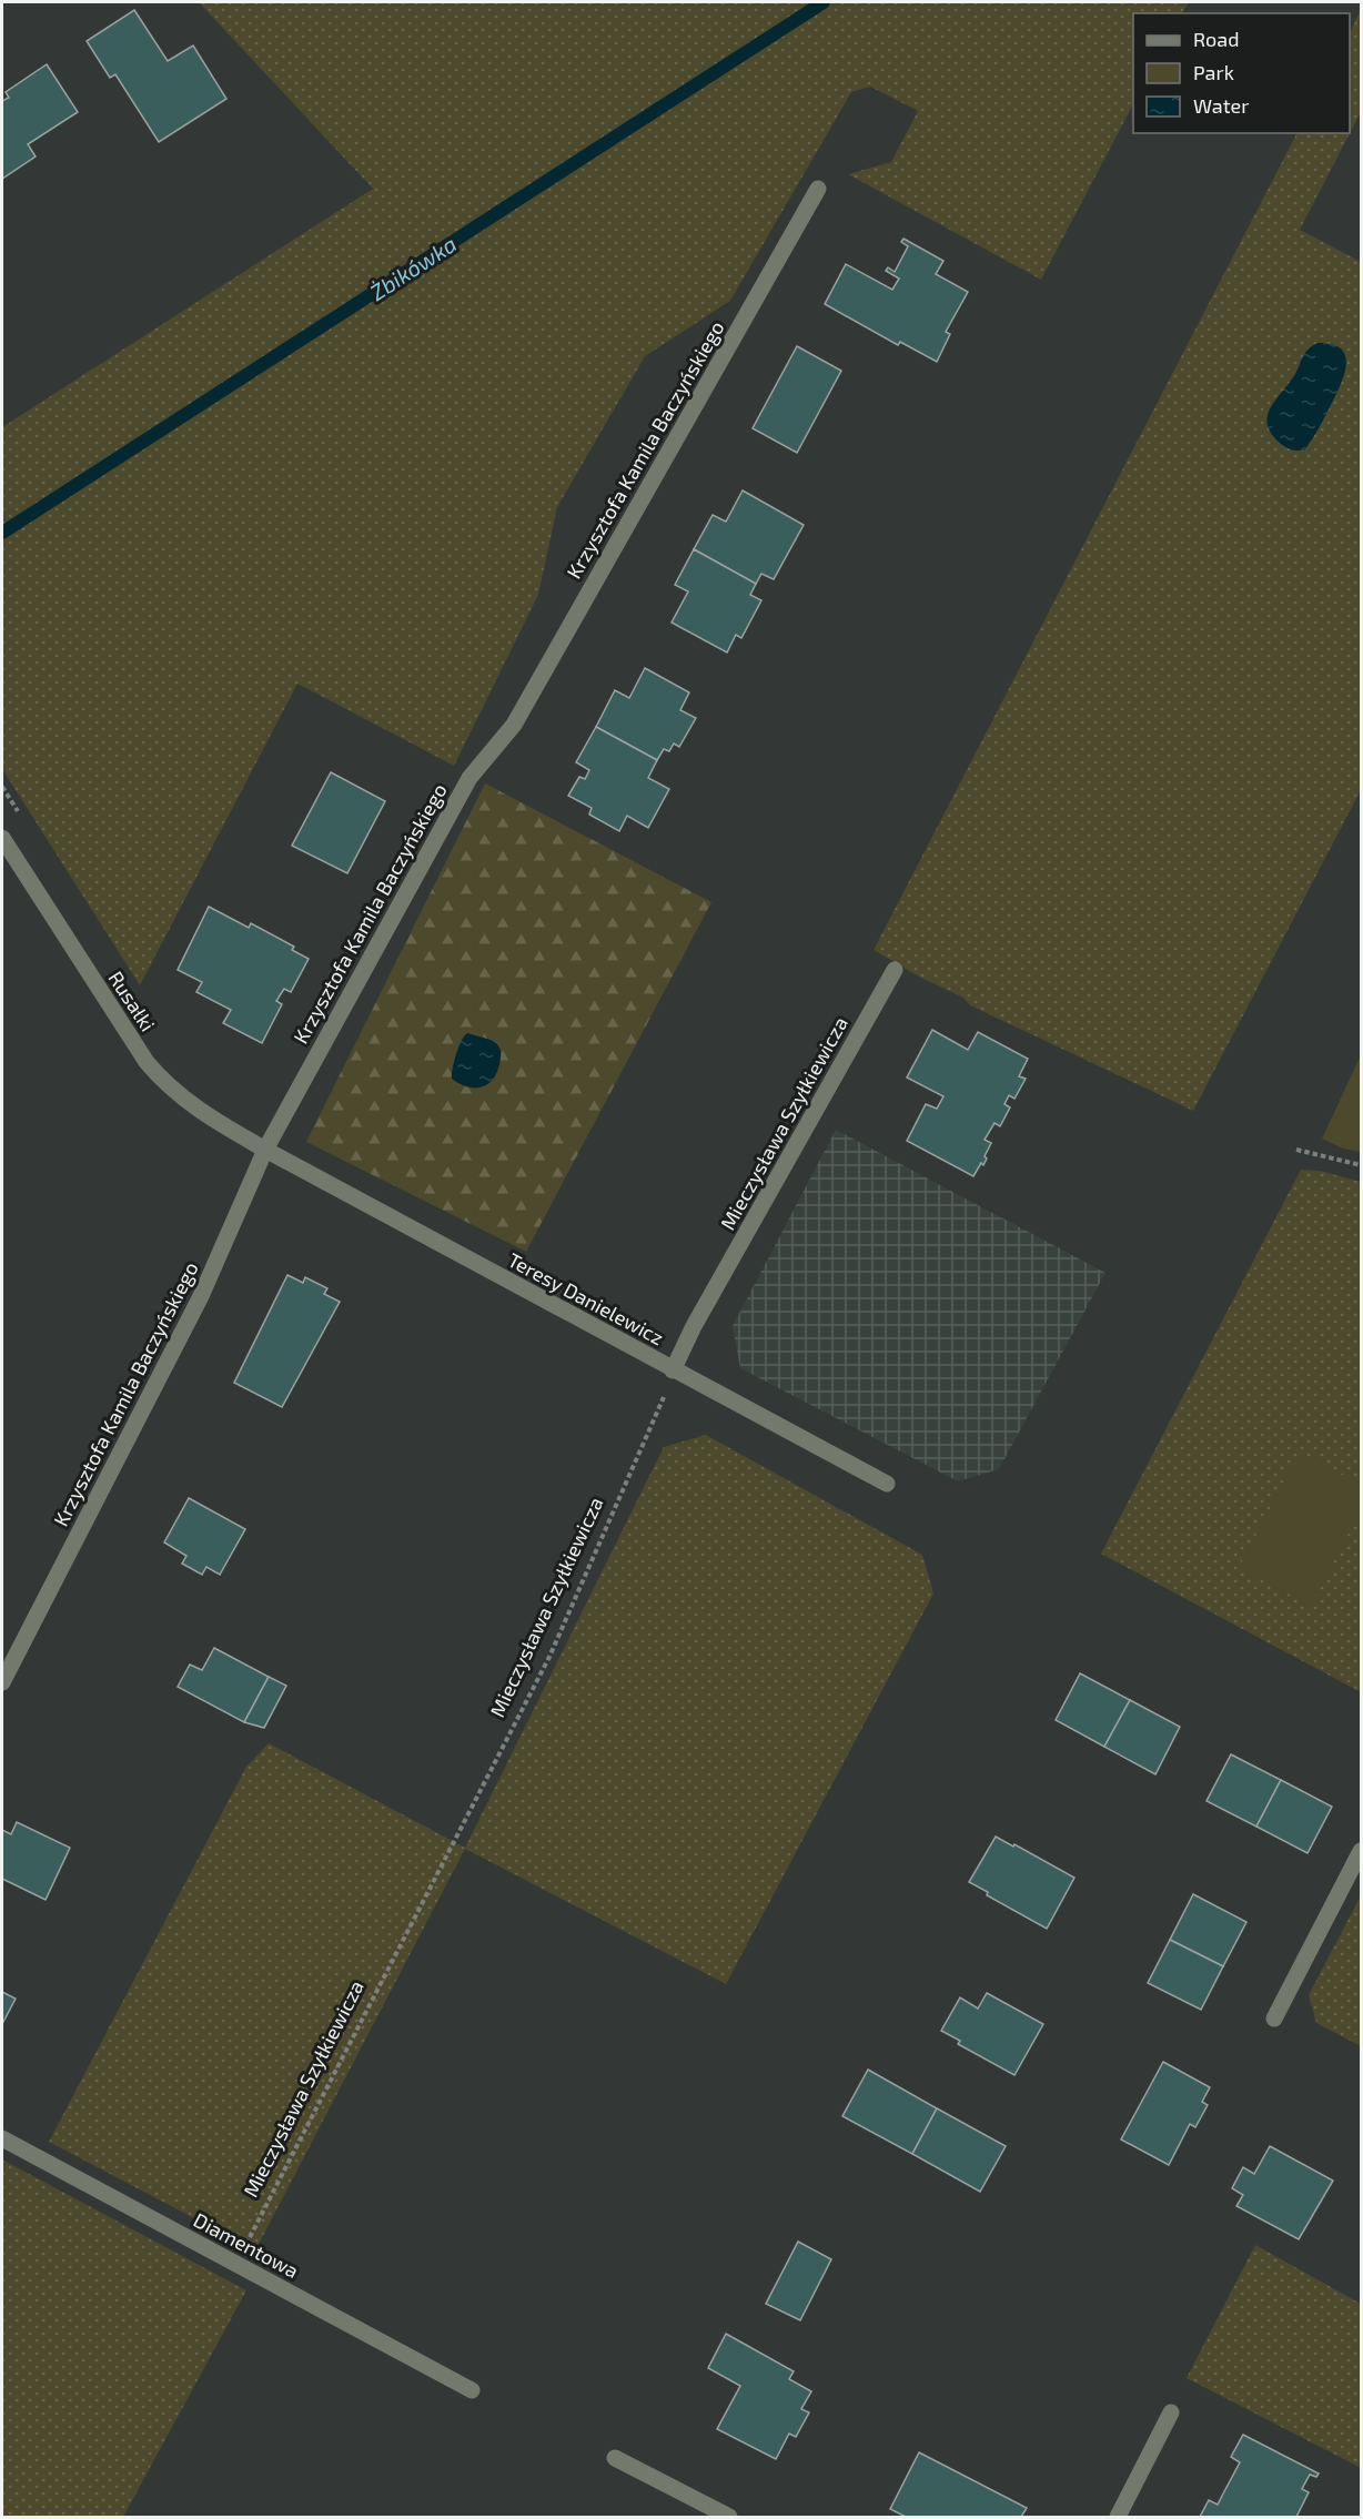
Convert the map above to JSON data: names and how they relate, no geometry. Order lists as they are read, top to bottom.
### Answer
{
  "streets": {
    "street": [
      "Krzysztofa Kamila Baczyńskiego",
      "Rusałki",
      "Mieczysława Szyłkiewicza",
      "Teresy Danielewicz",
      "Diamentowa"
    ]
  },
  "crossings": [
    ["Krzysztofa Kamila Baczyńskiego", "Rusałki"],
    ["Krzysztofa Kamila Baczyńskiego", "Teresy Danielewicz"],
    ["Rusałki", "Teresy Danielewicz"],
    ["Mieczysława Szyłkiewicza", "Teresy Danielewicz"],
    ["Mieczysława Szyłkiewicza", "Diamentowa"]
  ],
  "water": ["Żbikówka"],
  "legend": ["Road", "Park", "Water"]
}
